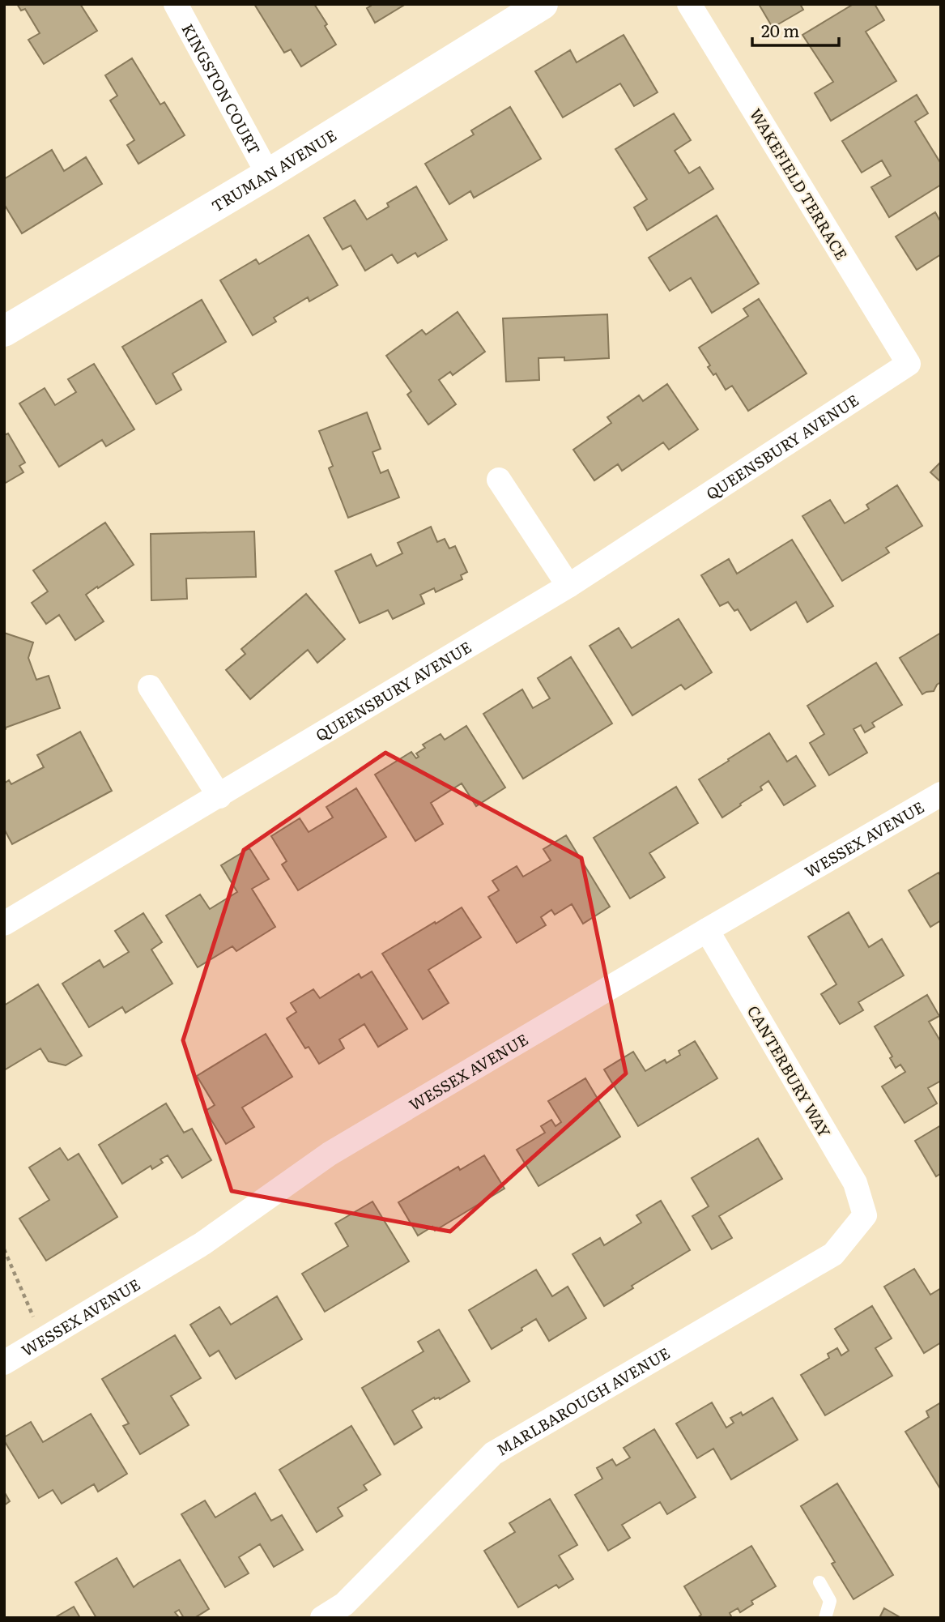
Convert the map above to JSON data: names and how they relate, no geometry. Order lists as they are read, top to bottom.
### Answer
{
  "streets": {
    "street": [
      "KINGSTON COURT",
      "TRUMAN AVENUE",
      "WAKEFIELD TERRACE",
      "QUEENSBURY AVENUE",
      "WESSEX AVENUE",
      "CANTERBURY WAY",
      "MARLBAROUGH AVENUE"
    ]
  },
  "crossings": [
    ["KINGSTON COURT", "TRUMAN AVENUE"],
    ["WAKEFIELD TERRACE", "QUEENSBURY AVENUE"],
    ["WESSEX AVENUE", "CANTERBURY WAY"],
    ["CANTERBURY WAY", "MARLBAROUGH AVENUE"]
  ],
  "scale_bar": "20 m"
}
